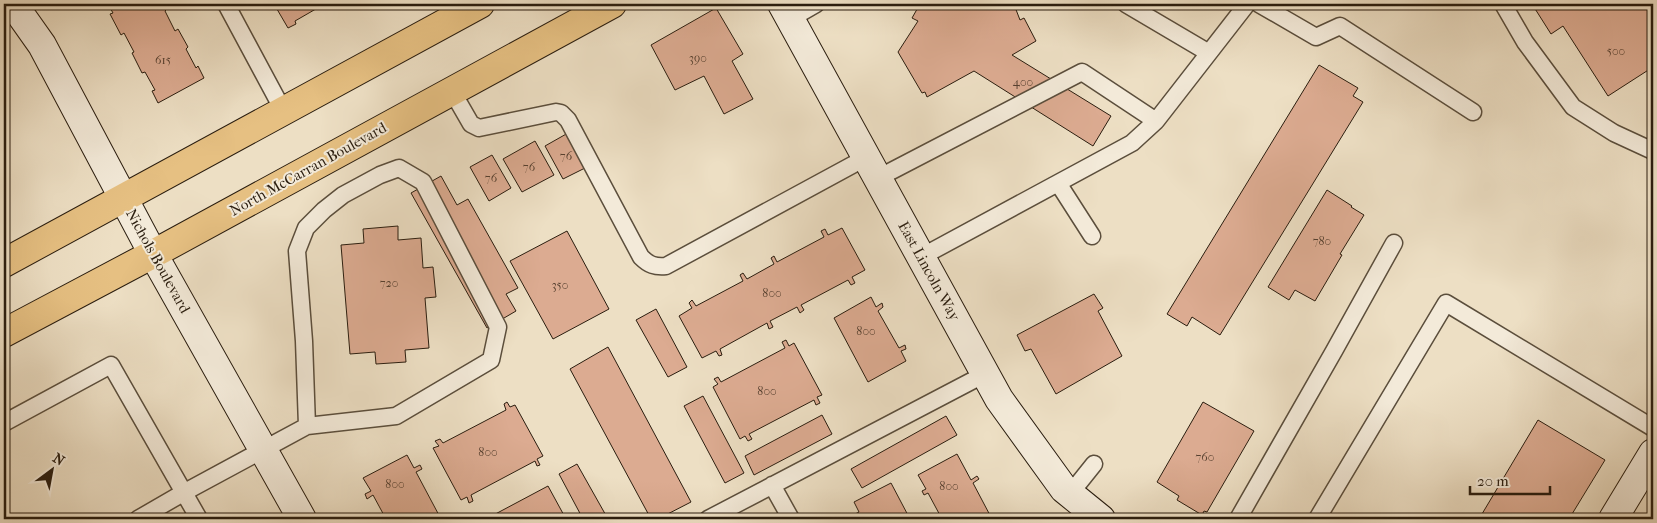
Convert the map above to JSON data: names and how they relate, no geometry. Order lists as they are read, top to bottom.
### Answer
{
  "streets": {
    "main road": ["North McCarran Boulevard"],
    "street": ["Nichols Boulevard", "East Lincoln Way"]
  },
  "crossings": [
    ["North McCarran Boulevard", "Nichols Boulevard"]
  ],
  "house_numbers": [
    "500",
    "390",
    "615",
    "400",
    "76",
    "76",
    "76",
    "780",
    "720",
    "350",
    "800",
    "800",
    "800",
    "800",
    "760",
    "800",
    "800"
  ],
  "scale_bar": "20 m",
  "north": "top right"
}
